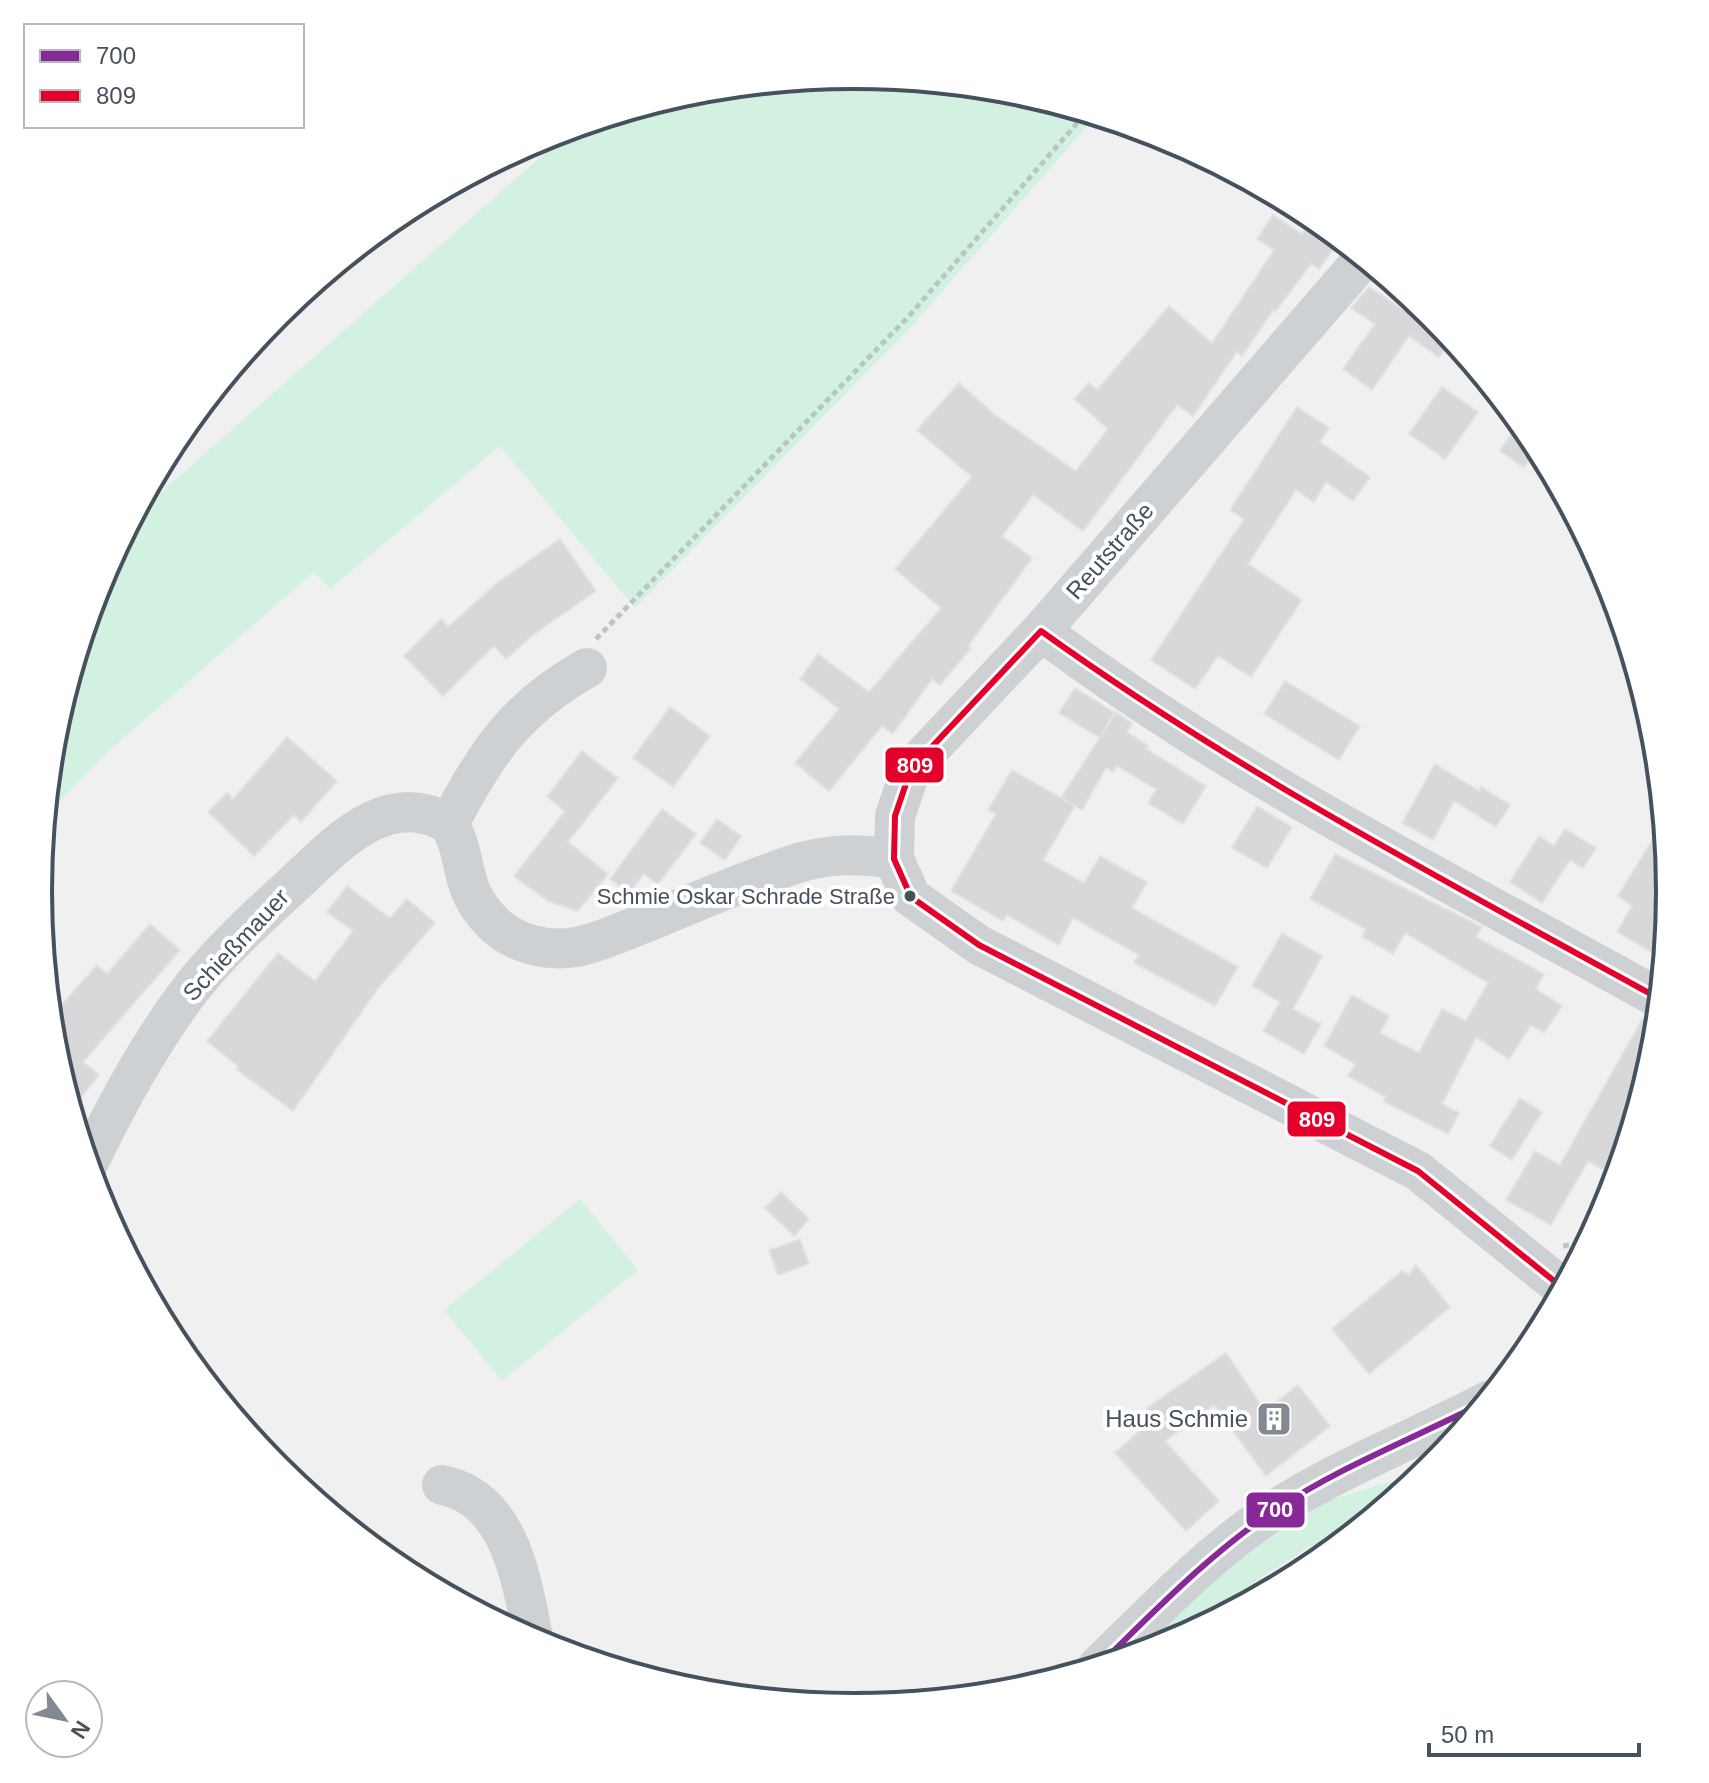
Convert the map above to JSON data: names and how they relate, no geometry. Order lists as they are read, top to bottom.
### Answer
{
  "streets": {
    "street": ["Reutstraße", "Schießmauer"]
  },
  "places": {
    "other": ["Schmie Oskar Schrade Straße"],
    "building": ["Haus Schmie"]
  },
  "lines": ["transit line 809", "transit line 700"],
  "legend": ["700", "809"],
  "scale_bar": "50 m",
  "north": "bottom right"
}
